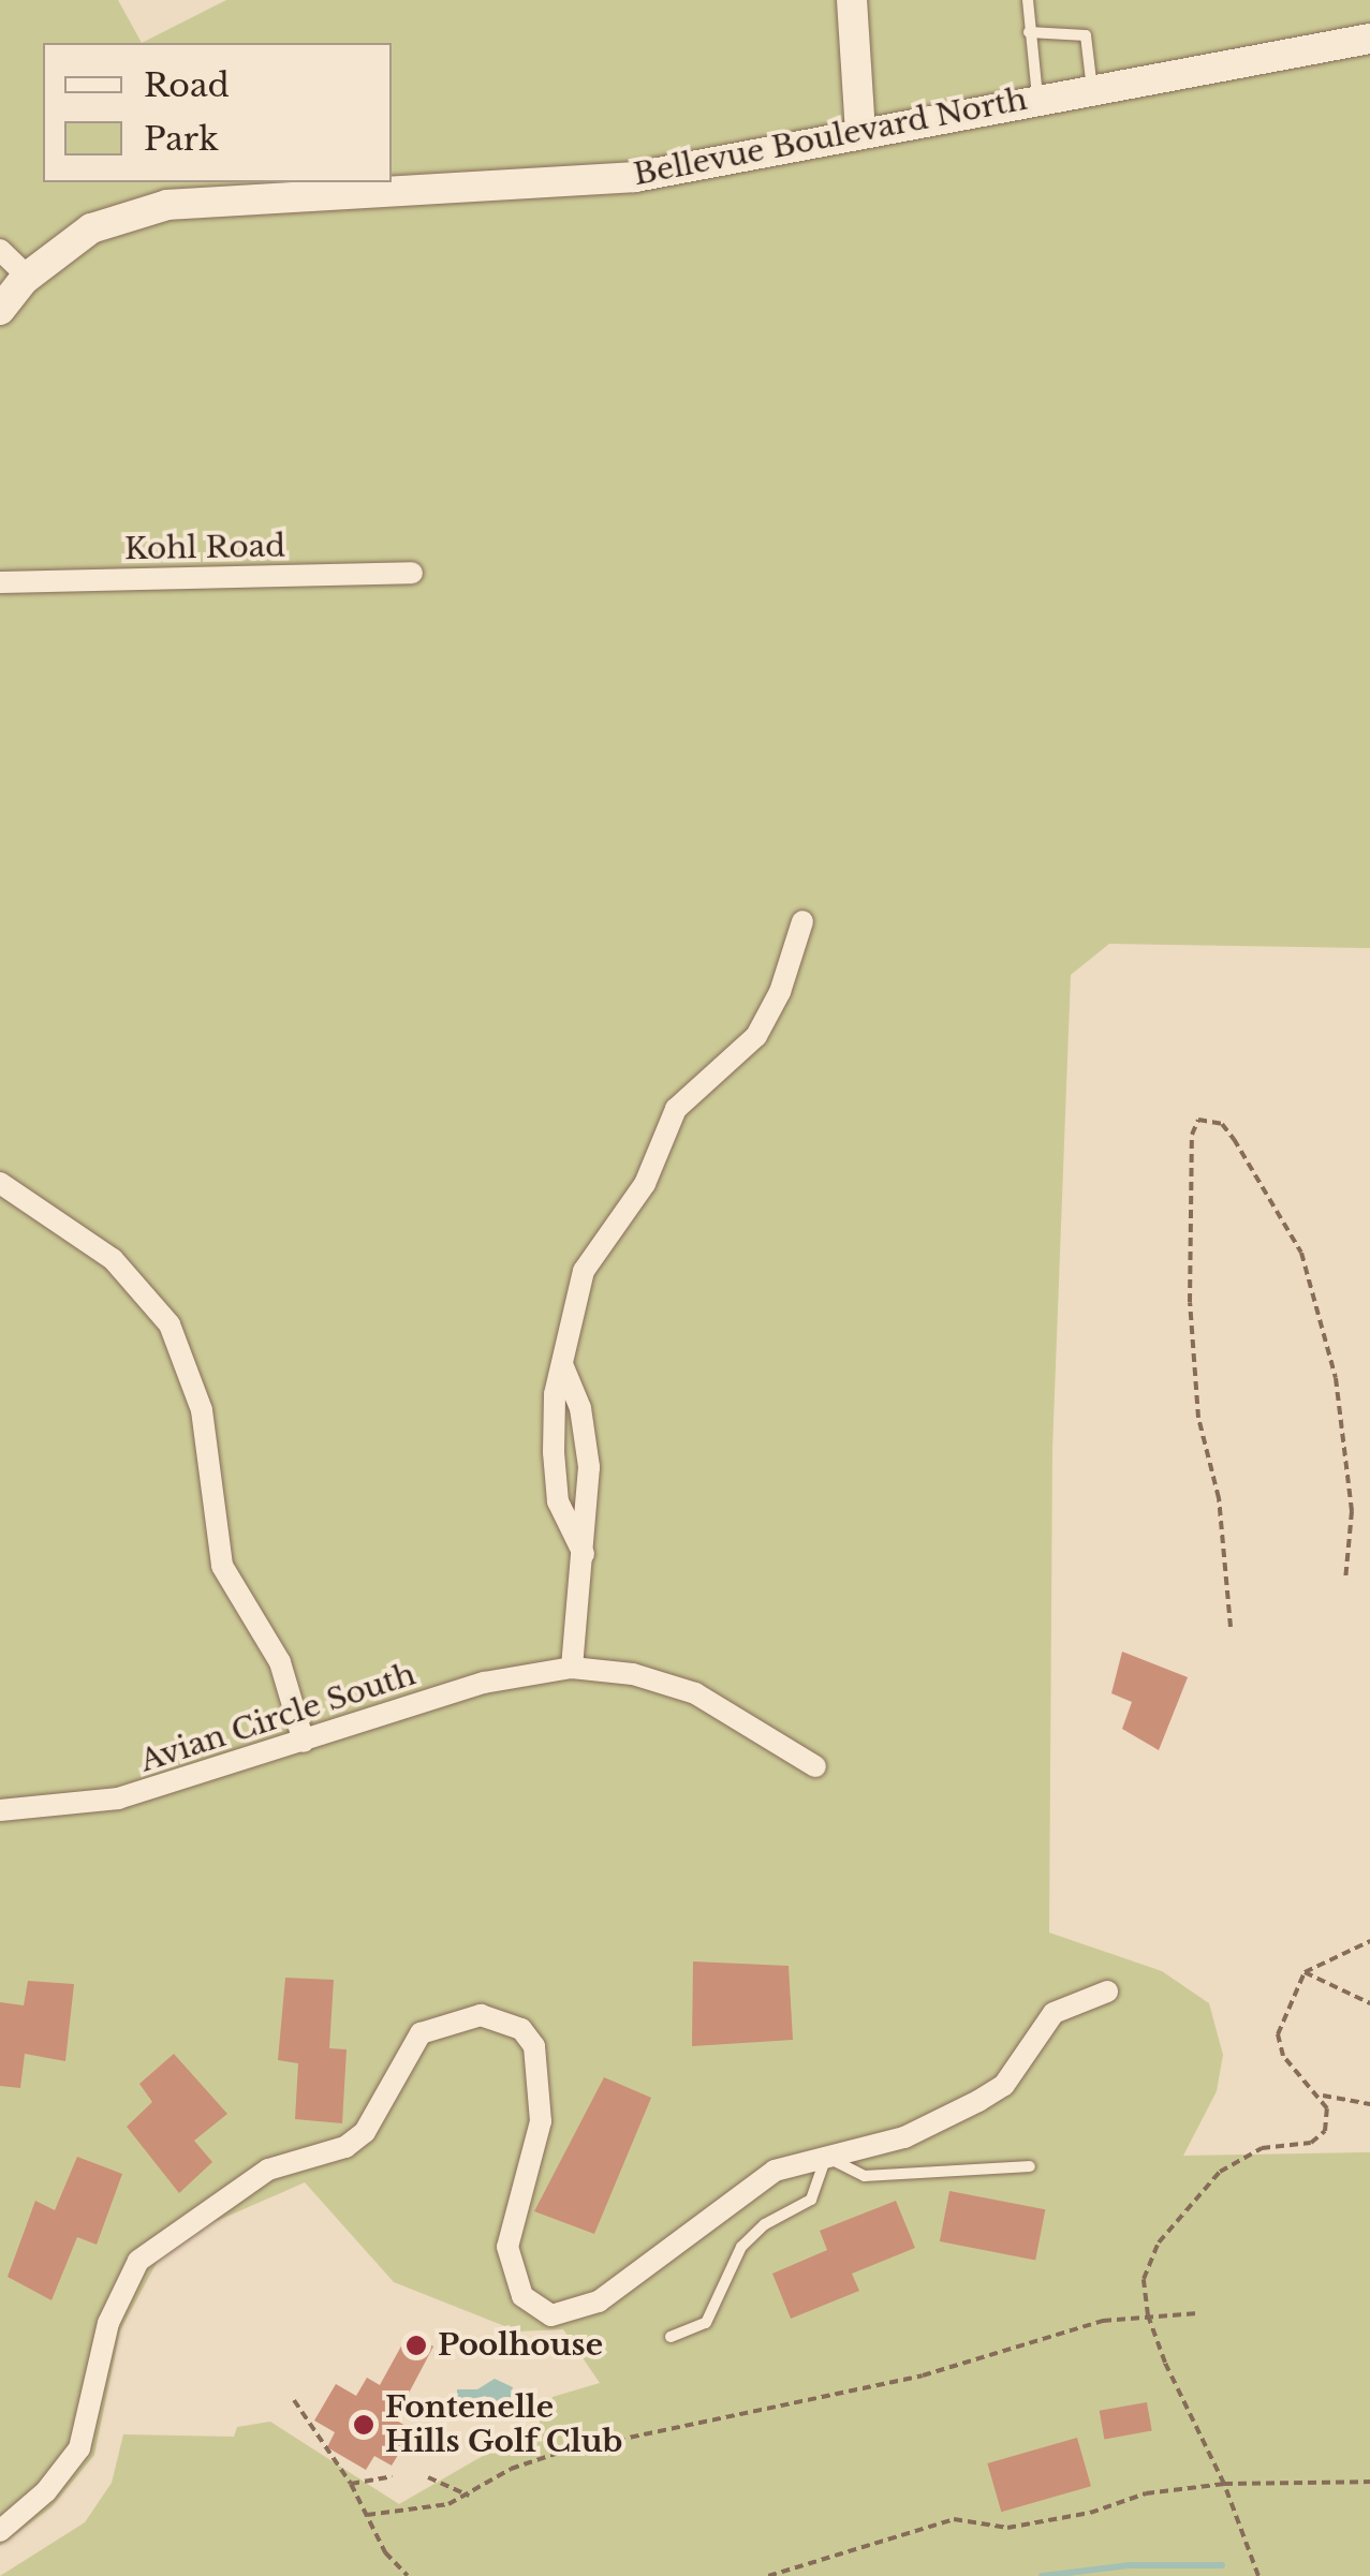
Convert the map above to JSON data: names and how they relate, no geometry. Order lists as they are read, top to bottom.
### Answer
{
  "streets": {
    "main road": ["Bellevue Boulevard North"],
    "street": ["Kohl Road", "Avian Circle South"]
  },
  "places": ["Poolhouse", "Fontenelle Hills Golf Club"],
  "legend": ["Road", "Park"]
}
